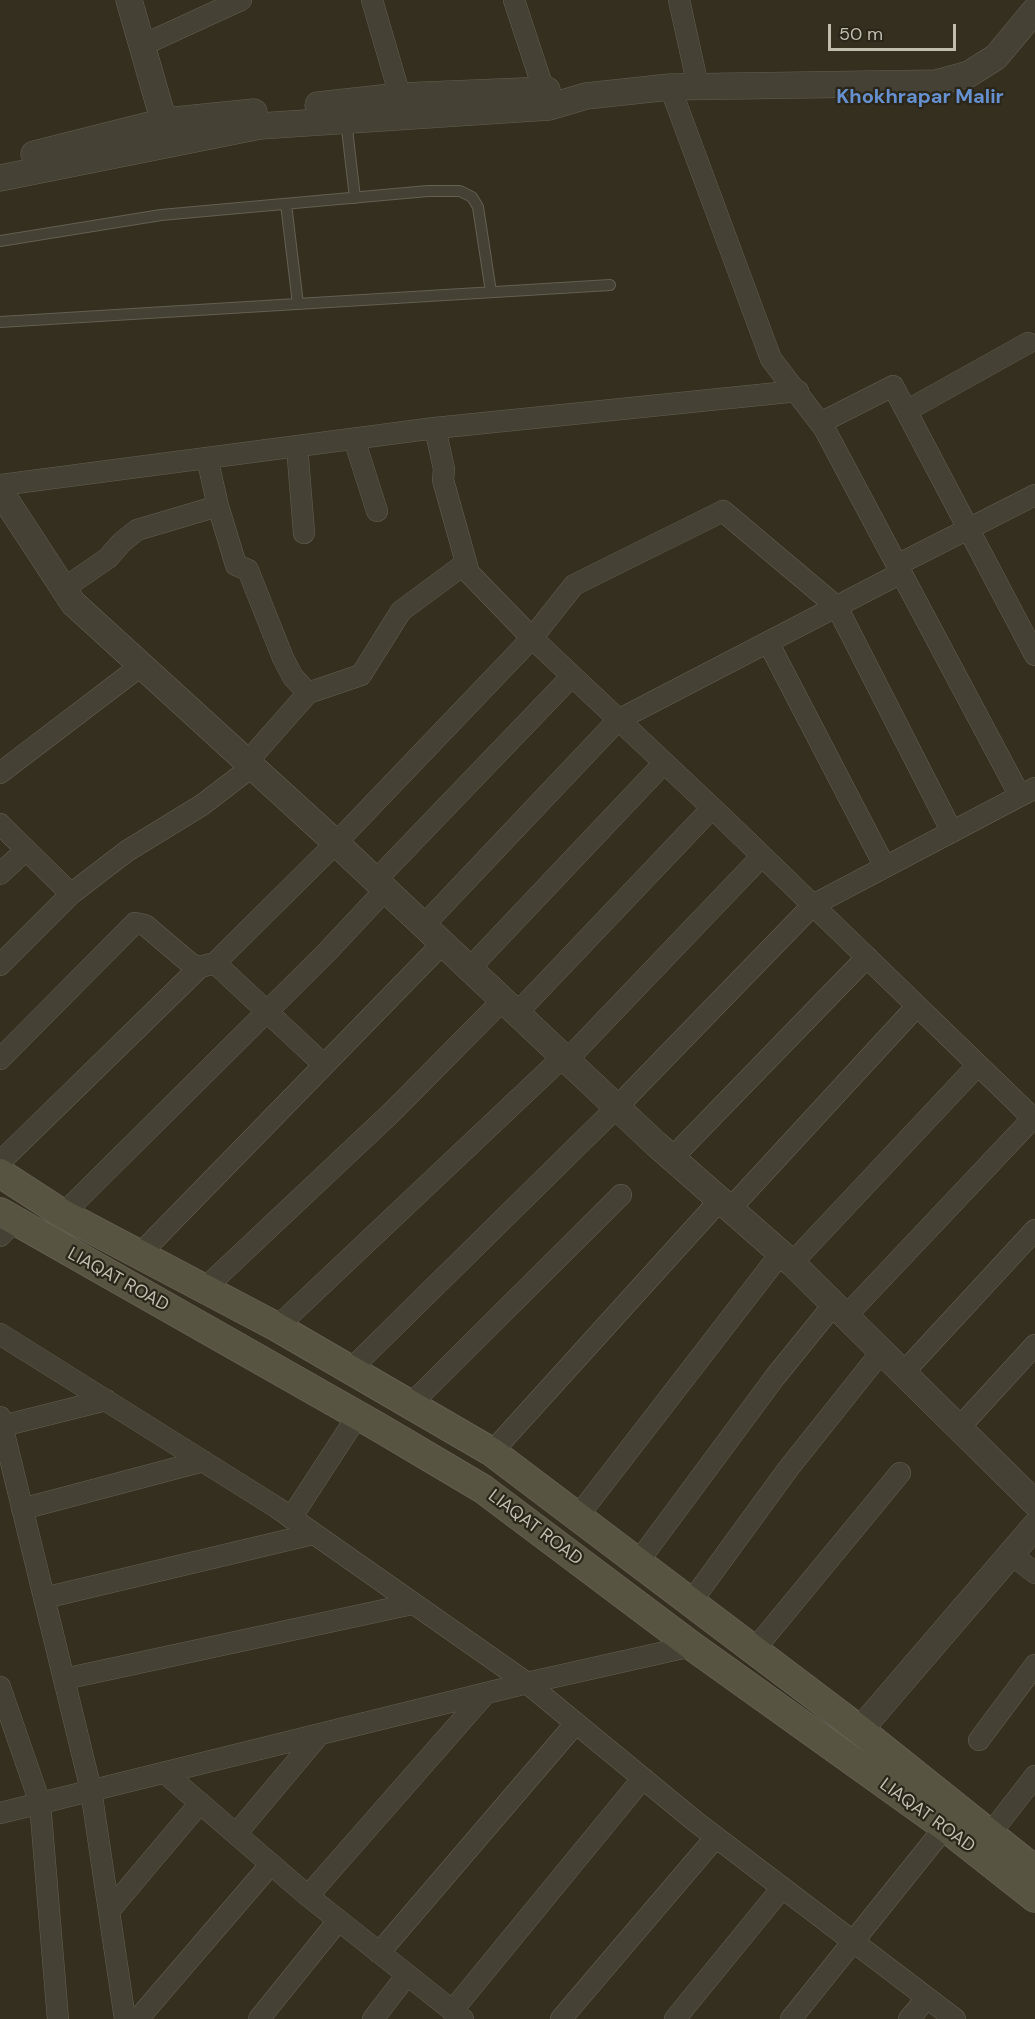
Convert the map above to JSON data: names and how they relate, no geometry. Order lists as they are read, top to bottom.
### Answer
{
  "streets": {
    "main road": ["LIAQAT ROAD"]
  },
  "districts": ["Khokhrapar Malir"],
  "scale_bar": "50 m"
}
